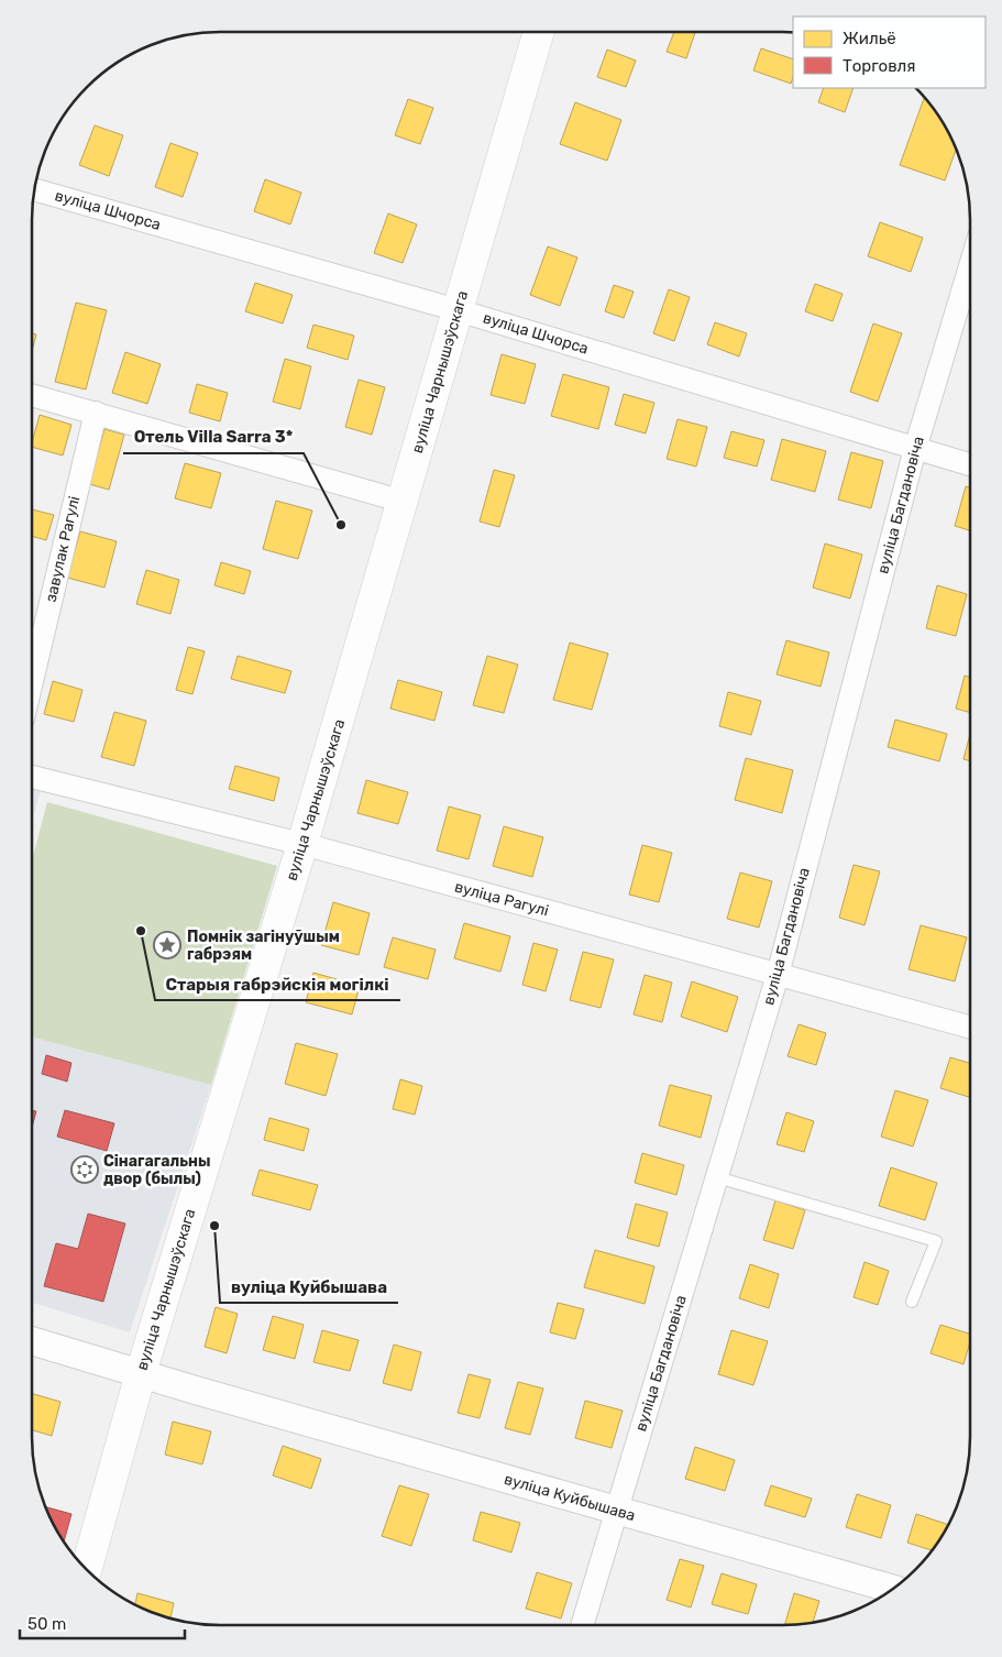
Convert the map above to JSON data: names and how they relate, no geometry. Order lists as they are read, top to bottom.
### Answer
{
  "streets": {
    "main road": ["вуліца Чарнышэўскага"],
    "street": [
      "вуліца Шчорса",
      "вуліца Багдановіча",
      "завулак Рагулі",
      "вуліца Рагулі",
      "вуліца Куйбышава"
    ]
  },
  "crossings": [
    ["вуліца Шчорса", "вуліца Чарнышэўскага"],
    ["вуліца Шчорса", "вуліца Багдановіча"],
    ["вуліца Чарнышэўскага", "вуліца Рагулі"],
    ["вуліца Чарнышэўскага", "вуліца Куйбышава"],
    ["вуліца Багдановіча", "вуліца Рагулі"],
    ["вуліца Багдановіча", "вуліца Куйбышава"]
  ],
  "places": {
    "other": ["Отель Villa Sarra 3*", "Старыя габрэйскія могілкі", "вуліца Куйбышава"],
    "place": ["Помнік загінуўшым габрэям"],
    "synagogue": ["Сінагагальны двор (былы)"]
  },
  "legend": ["Жильё", "Торговля"],
  "scale_bar": "50 m"
}
